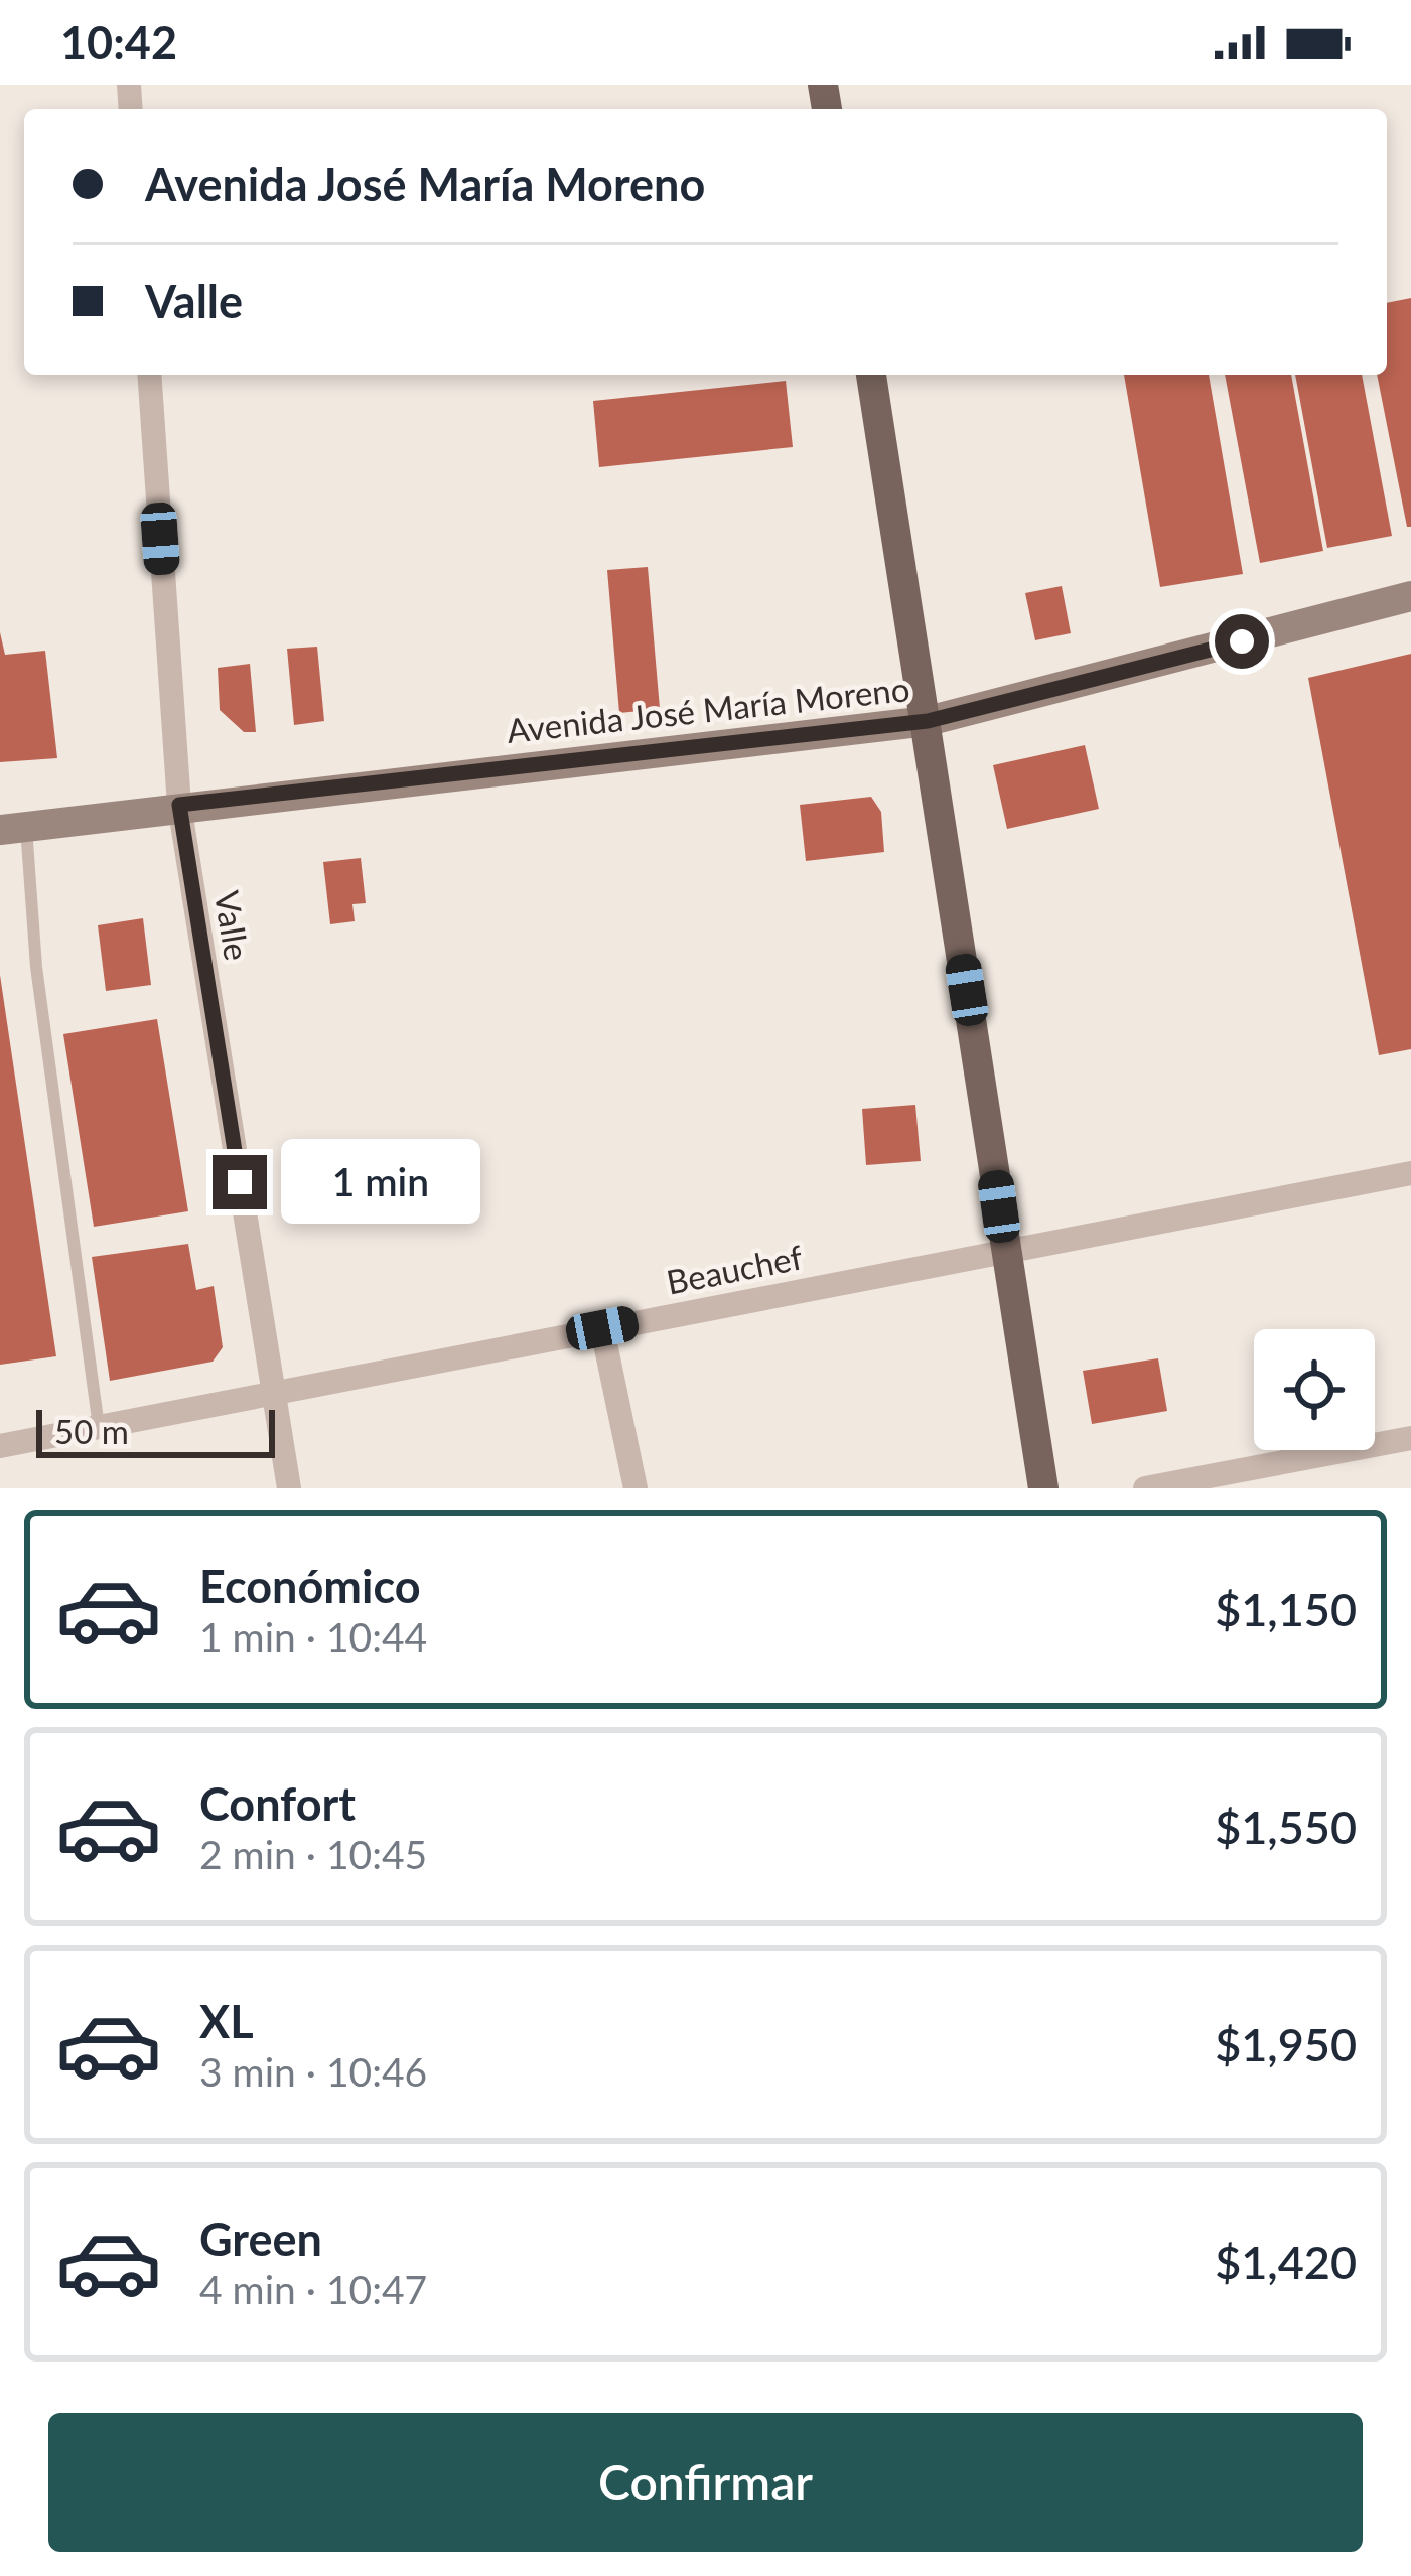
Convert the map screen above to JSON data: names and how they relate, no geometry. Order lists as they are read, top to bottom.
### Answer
{
  "streets": {
    "main road": ["Avenida José María Moreno"],
    "street": ["Valle", "Beauchef"]
  },
  "crossings": [
    ["Avenida José María Moreno", "Valle"],
    ["Valle", "Beauchef"]
  ],
  "scale_bar": "50 m",
  "page": {
    "status": "10:42",
    "banner": ["Avenida José María Moreno", "Valle"],
    "bubble": "1 min",
    "scale": "50 m",
    "list": [
      {
        "name": "Económico",
        "note": "1 min · 10:44",
        "value": "$1,150"
      },
      {
        "name": "Confort",
        "note": "2 min · 10:45",
        "value": "$1,550"
      },
      {
        "name": "XL",
        "note": "3 min · 10:46",
        "value": "$1,950"
      },
      {
        "name": "Green",
        "note": "4 min · 10:47",
        "value": "$1,420"
      }
    ],
    "buttons": "Confirmar"
  }
}
